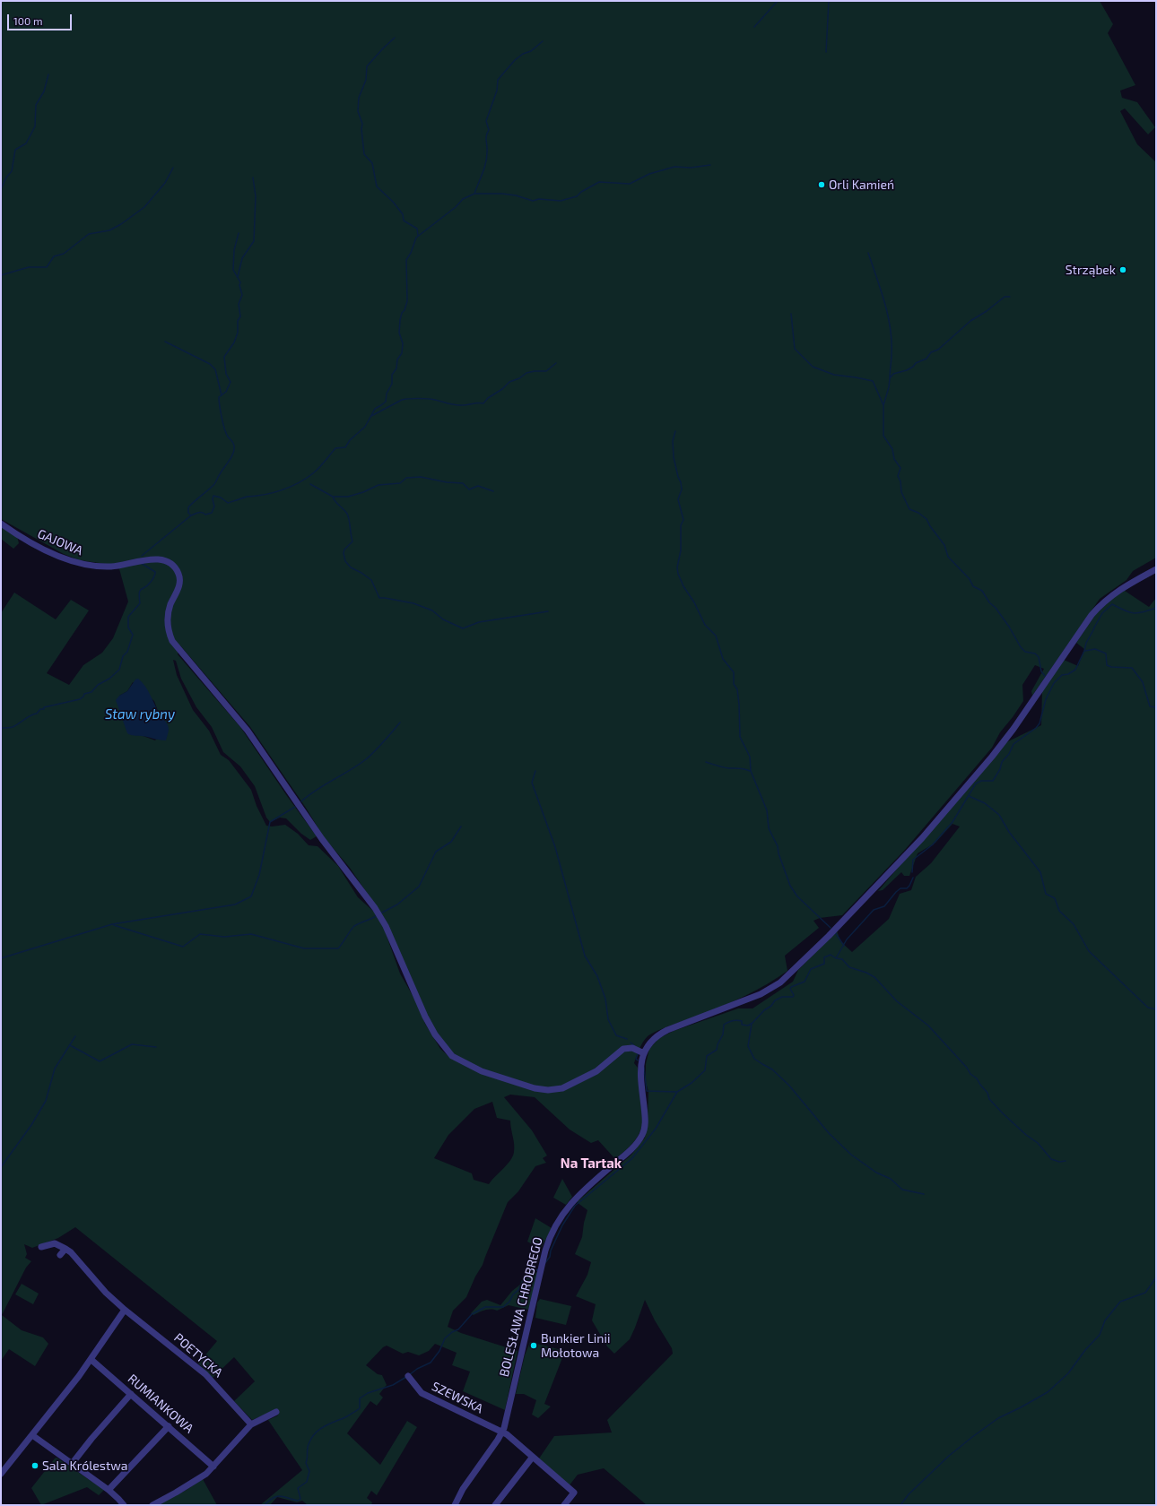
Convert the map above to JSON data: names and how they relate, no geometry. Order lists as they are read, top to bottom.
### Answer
{
  "streets": {
    "street": [
      "GAJOWA",
      "BOLESŁAWA CHROBREGO",
      "POETYCKA",
      "SZEWSKA",
      "RUMIANKOWA"
    ]
  },
  "crossings": [
    ["GAJOWA", "BOLESŁAWA CHROBREGO"],
    ["BOLESŁAWA CHROBREGO", "SZEWSKA"]
  ],
  "districts": ["Na Tartak"],
  "water": ["Staw rybny"],
  "places": [
    "Orli Kamień",
    "Strząbek",
    "Bunkier Linii Mołotowa",
    "Sala Królestwa"
  ],
  "scale_bar": "100 m"
}
